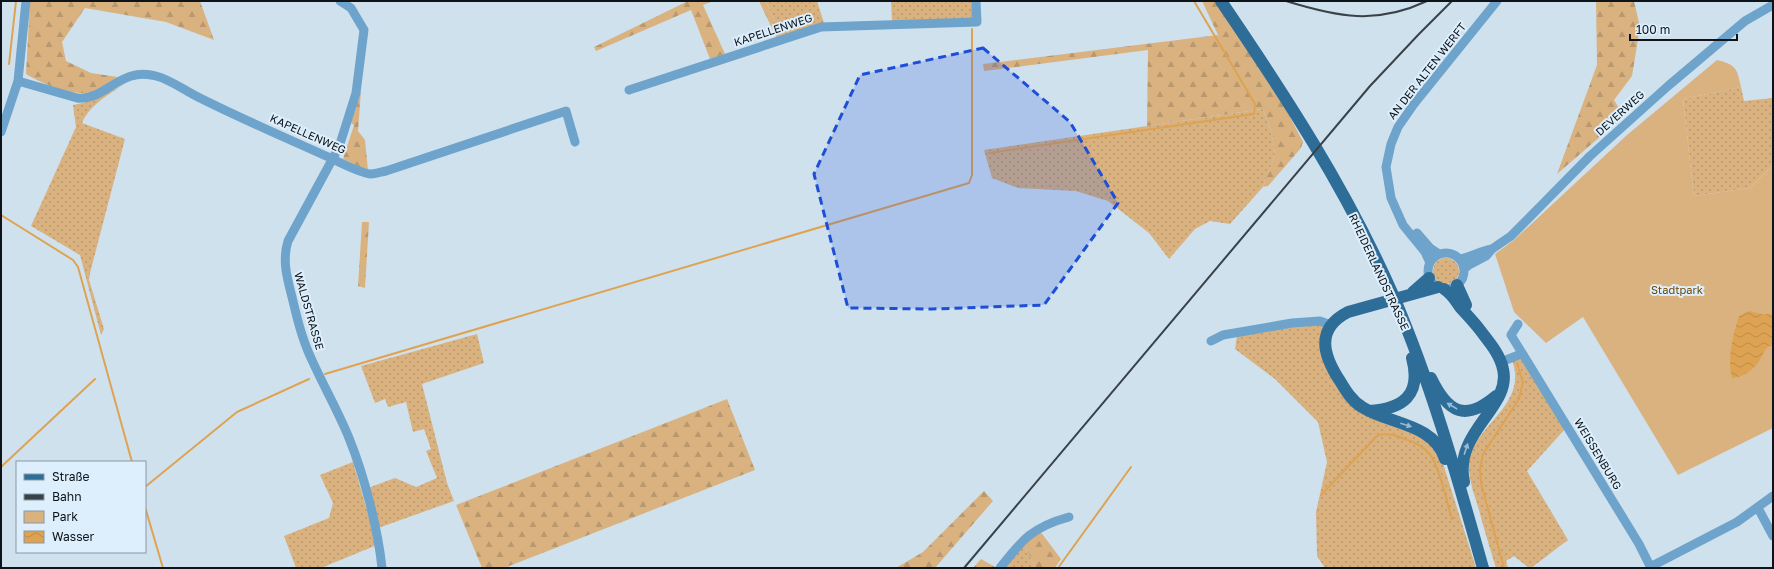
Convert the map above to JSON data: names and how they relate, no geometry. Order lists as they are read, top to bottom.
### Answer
{
  "streets": {
    "main road": ["RHEIDERLANDSTRASSE"],
    "street": [
      "KAPELLENWEG",
      "AN DER ALTEN WERFT",
      "DEVERWEG",
      "WALDSTRASSE",
      "WEISSENBURG"
    ]
  },
  "crossings": [
    ["KAPELLENWEG", "WALDSTRASSE"],
    ["AN DER ALTEN WERFT", "DEVERWEG"]
  ],
  "parks": ["Stadtpark"],
  "legend": [
    "Straße",
    "Bahn",
    "Park",
    "Wasser"
  ],
  "scale_bar": "100 m"
}
